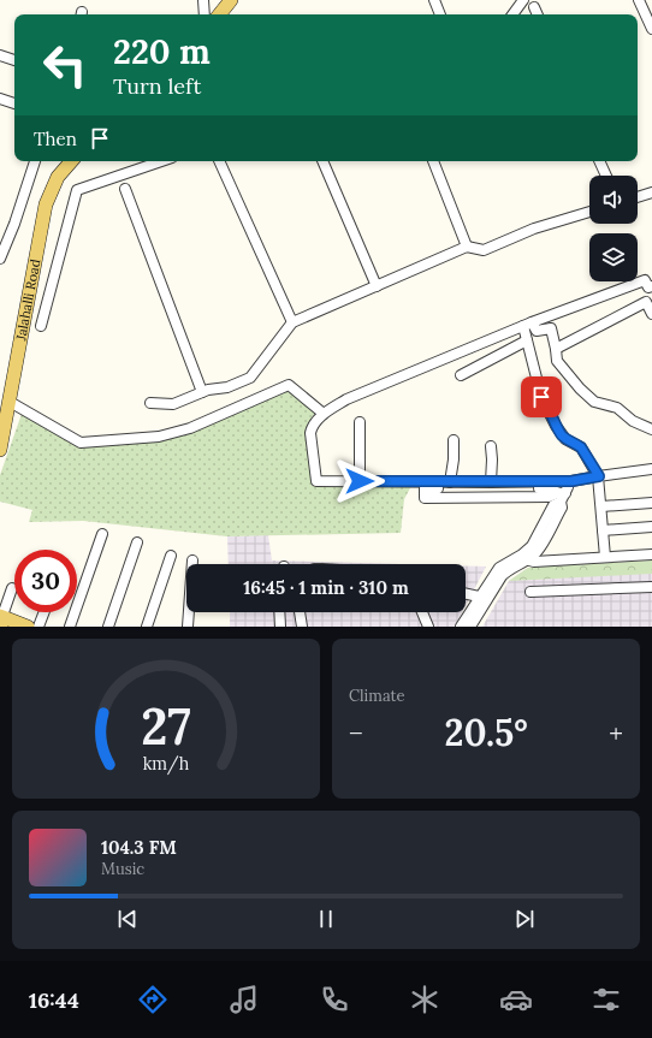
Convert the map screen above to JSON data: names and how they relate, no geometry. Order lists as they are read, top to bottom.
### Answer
{
  "streets": {
    "main road": ["Jalahalli Road"]
  },
  "page": {
    "turn": ["220 m", "Turn left"],
    "then": "Then",
    "limit": "30",
    "trip": "16:45 · 1 min · 310 m",
    "tile": "Climate",
    "heat": ["−", "20.5°", "+"],
    "song": ["104.3 FM", "Music"],
    "tabs": "16:44",
    "gauge": ["27", "km/h"]
  }
}
